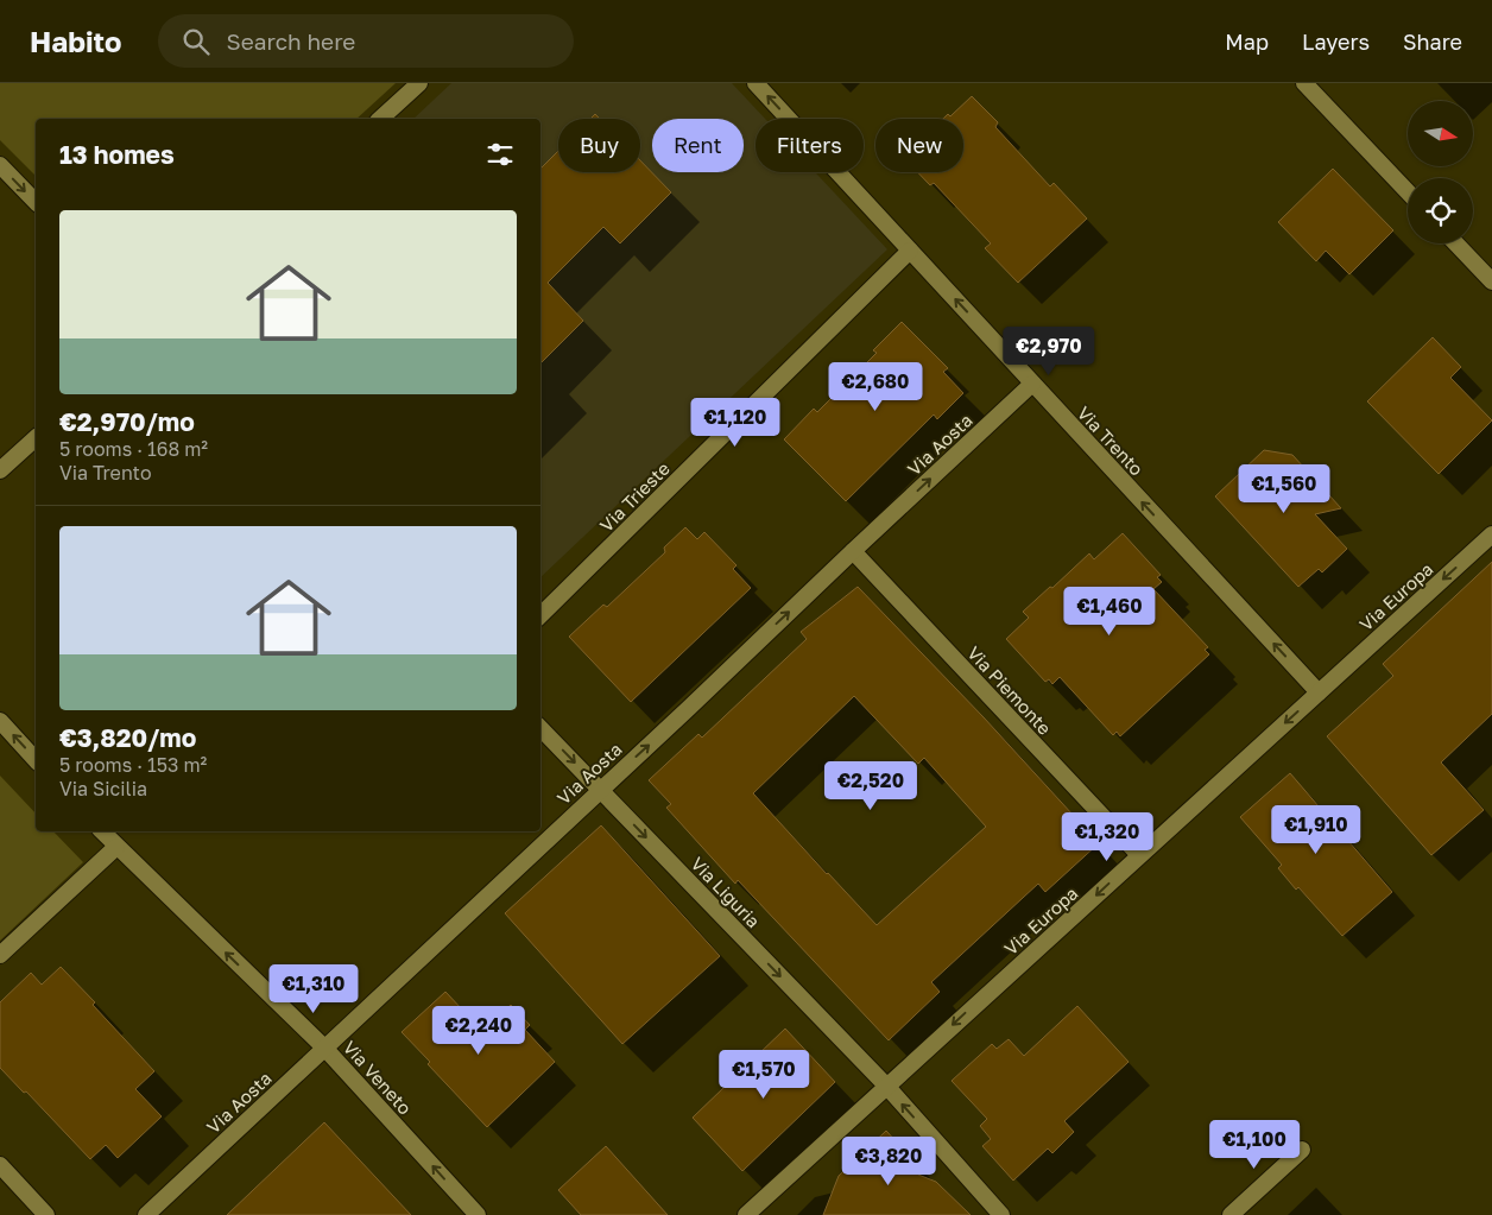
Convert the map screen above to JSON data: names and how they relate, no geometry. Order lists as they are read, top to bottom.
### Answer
{
  "streets": {
    "street": [
      "Via Trento",
      "Via Aosta",
      "Via Trieste",
      "Via Europa",
      "Via Piemonte",
      "Via Liguria",
      "Via Veneto"
    ]
  },
  "crossings": [
    ["Via Trento", "Via Aosta"],
    ["Via Trento", "Via Trieste"],
    ["Via Trento", "Via Europa"],
    ["Via Aosta", "Via Piemonte"],
    ["Via Aosta", "Via Liguria"],
    ["Via Aosta", "Via Veneto"],
    ["Via Europa", "Via Piemonte"],
    ["Via Europa", "Via Liguria"]
  ],
  "one_way": [
    "Via Trento",
    "Via Aosta",
    "Via Europa",
    "Via Veneto"
  ],
  "north": "right",
  "page": {
    "header": "Habito",
    "search": "Search here",
    "nav": ["Map", "Layers", "Share"],
    "chip": [
      "Buy",
      "Rent",
      "Filters",
      "New"
    ],
    "heading": "13 homes",
    "list": [
      {
        "name": "€2,970/mo",
        "note": "5 rooms · 168 m² · Via Trento"
      },
      {
        "name": "€3,820/mo",
        "note": "5 rooms · 153 m² · Via Sicilia"
      }
    ],
    "price": [
      "€2,970",
      "€2,680",
      "€1,120",
      "€1,560",
      "€1,460",
      "€2,520",
      "€1,910",
      "€1,320",
      "€1,310",
      "€2,240",
      "€1,570",
      "€1,100",
      "€3,820"
    ]
  }
}
